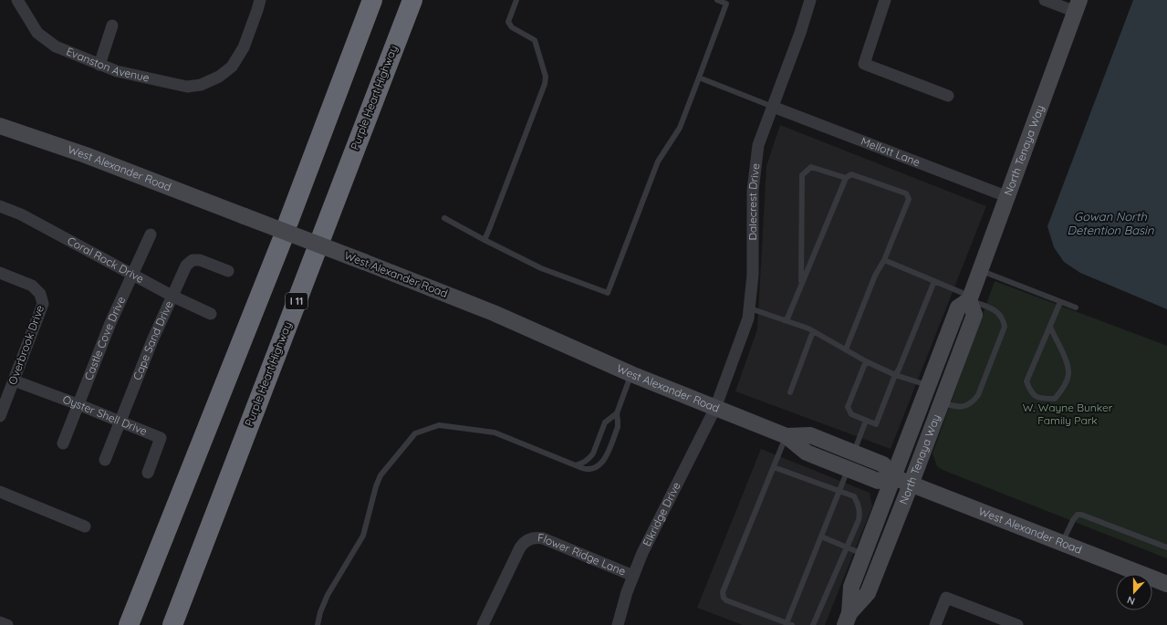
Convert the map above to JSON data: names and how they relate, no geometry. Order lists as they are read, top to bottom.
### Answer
{
  "streets": {
    "highway": ["Purple Heart Highway", "I 11"],
    "main road": ["North Tenaya Way", "West Alexander Road"],
    "street": [
      "Evanston Avenue",
      "Mellott Lane",
      "Dalecrest Drive",
      "Coral Rock Drive",
      "Castle Cove Drive",
      "Cape Sand Drive",
      "Overbrook Drive",
      "Oyster Shell Drive",
      "Elkridge Drive",
      "Flower Ridge Lane"
    ]
  },
  "crossings": [
    ["North Tenaya Way", "Mellott Lane"],
    ["North Tenaya Way", "West Alexander Road"],
    ["Mellott Lane", "Dalecrest Drive"],
    ["West Alexander Road", "Dalecrest Drive"],
    ["West Alexander Road", "Elkridge Drive"],
    ["Dalecrest Drive", "Elkridge Drive"],
    ["Coral Rock Drive", "Castle Cove Drive"],
    ["Coral Rock Drive", "Cape Sand Drive"],
    ["Castle Cove Drive", "Oyster Shell Drive"],
    ["Cape Sand Drive", "Oyster Shell Drive"],
    ["Overbrook Drive", "Oyster Shell Drive"],
    ["Elkridge Drive", "Flower Ridge Lane"]
  ],
  "water": ["Gowan North Detention Basin"],
  "parks": ["W. Wayne Bunker Family Park"],
  "north": "bottom"
}
